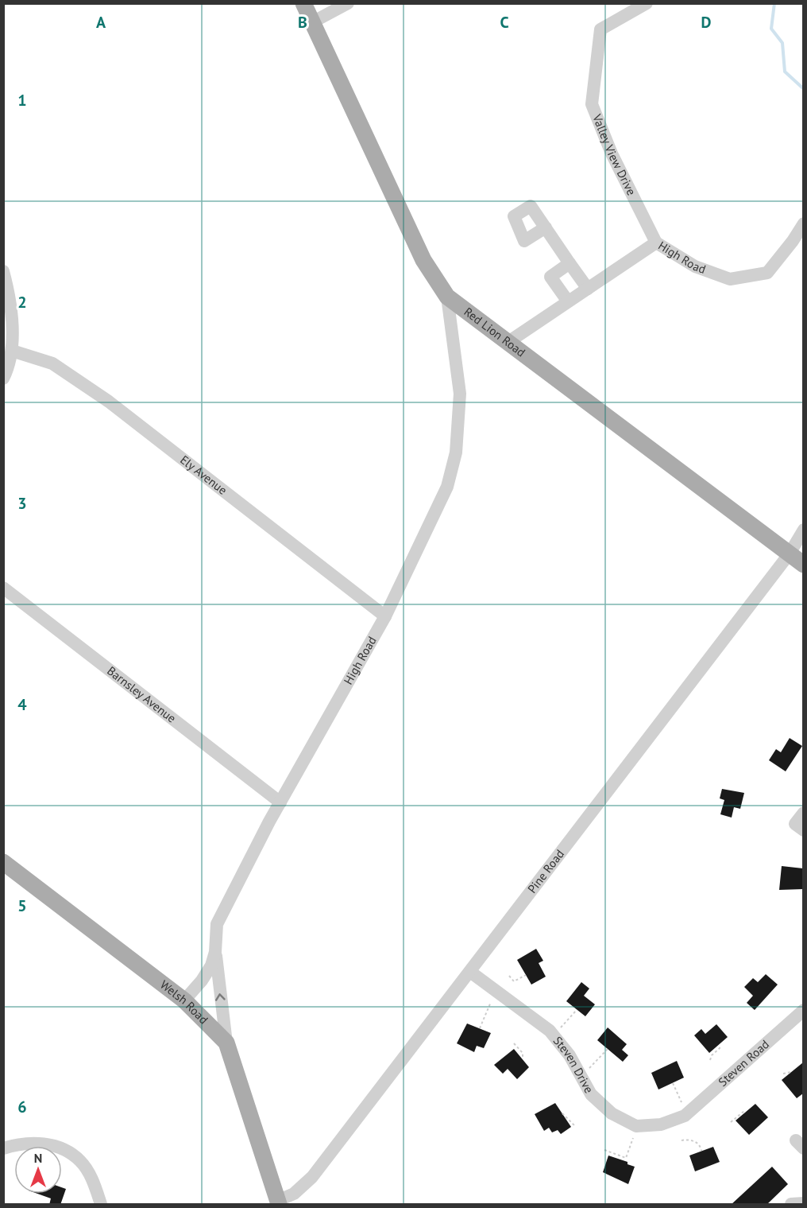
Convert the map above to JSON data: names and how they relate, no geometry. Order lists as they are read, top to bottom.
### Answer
{
  "streets": {
    "main road": ["Red Lion Road", "Welsh Road"],
    "street": [
      "Valley View Drive",
      "High Road",
      "Ely Avenue",
      "Barnsley Avenue",
      "Pine Road",
      "Steven Road",
      "Steven Drive"
    ]
  },
  "crossings": [
    ["Valley View Drive", "High Road"],
    ["High Road", "Red Lion Road"],
    ["High Road", "Ely Avenue"],
    ["High Road", "Barnsley Avenue"],
    ["High Road", "Welsh Road"],
    ["Red Lion Road", "Pine Road"],
    ["Pine Road", "Welsh Road"],
    ["Pine Road", "Steven Drive"]
  ],
  "north": "top",
  "grid": {
    "columns": [
      "A",
      "B",
      "C",
      "D"
    ],
    "rows": [
      "1",
      "2",
      "3",
      "4",
      "5",
      "6"
    ]
  }
}
